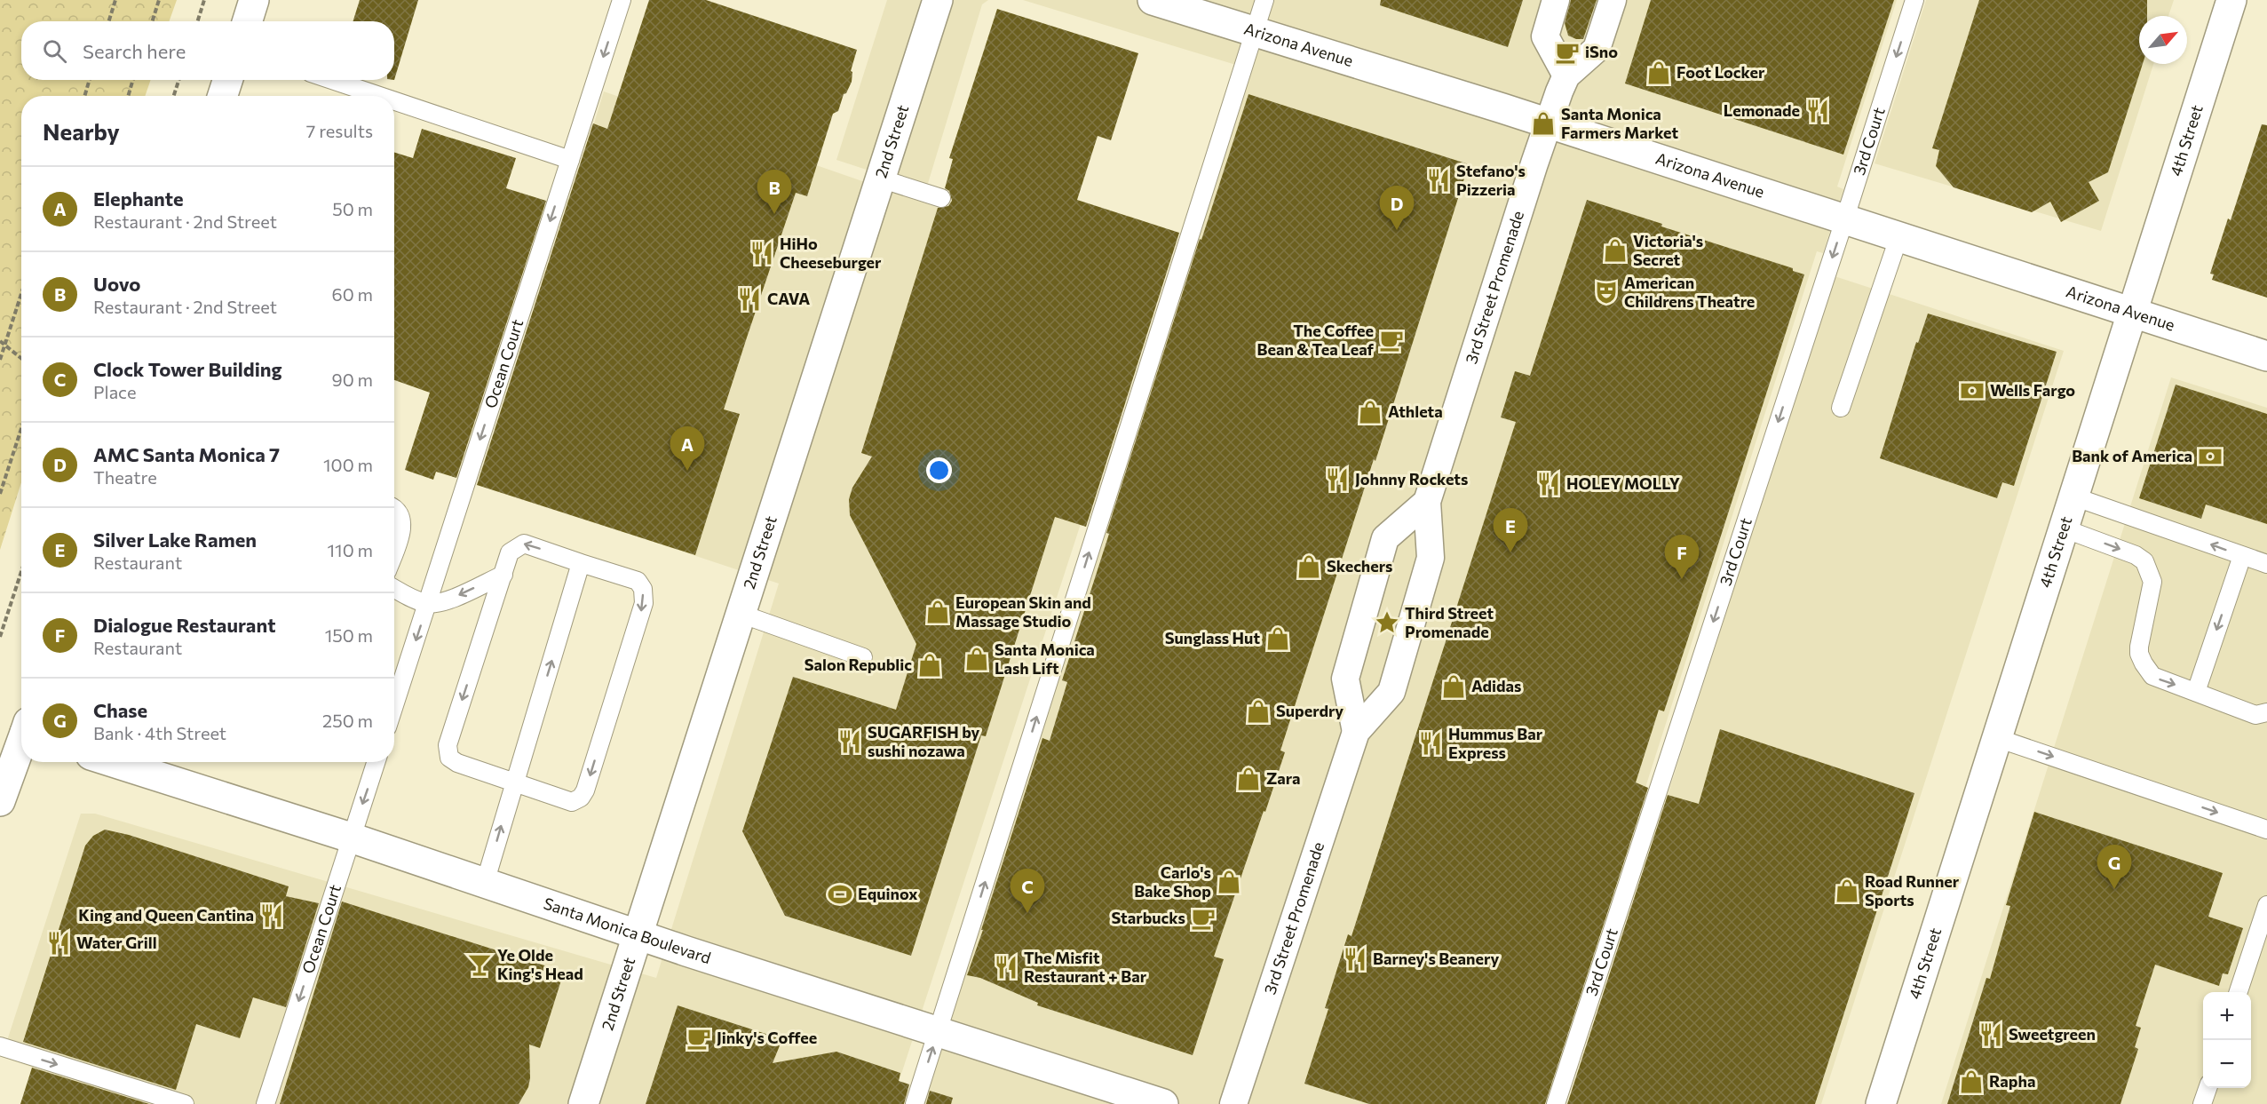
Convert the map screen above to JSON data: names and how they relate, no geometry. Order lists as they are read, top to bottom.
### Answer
{
  "streets": {
    "street": [
      "Arizona Avenue",
      "4th Street",
      "2nd Street",
      "3rd Street Promenade",
      "Santa Monica Boulevard"
    ],
    "lane": ["3rd Court", "Ocean Court"]
  },
  "crossings": [
    ["Arizona Avenue", "4th Street"],
    ["Arizona Avenue", "3rd Court"],
    ["Arizona Avenue", "3rd Street Promenade"],
    ["2nd Street", "Santa Monica Boulevard"],
    ["Ocean Court", "Santa Monica Boulevard"]
  ],
  "one_way": ["3rd Court", "Ocean Court"],
  "places": {
    "cafe": [
      "iSno",
      "The Coffee Bean & Tea Leaf",
      "Starbucks",
      "Jinky's Coffee"
    ],
    "shop": [
      "Foot Locker",
      "Santa Monica Farmers Market",
      "Victoria's Secret",
      "Athleta",
      "Skechers",
      "European Skin and Massage Studio",
      "Sunglass Hut",
      "Santa Monica Lash Lift",
      "Salon Republic",
      "Adidas",
      "Superdry",
      "Zara",
      "Carlo's Bake Shop",
      "Road Runner Sports",
      "Rapha"
    ],
    "restaurant": [
      "Lemonade",
      "Stefano's Pizzeria",
      "HiHo Cheeseburger",
      "CAVA",
      "Johnny Rockets",
      "HOLEY MOLLY",
      "SUGARFISH by sushi nozawa",
      "Hummus Bar Express",
      "King and Queen Cantina",
      "Water Grill",
      "Barney's Beanery",
      "The Misfit Restaurant + Bar",
      "Sweetgreen"
    ],
    "theatre": ["American Childrens Theatre"],
    "bank": ["Wells Fargo", "Bank of America"],
    "place": ["Third Street Promenade"],
    "sports": ["Equinox"],
    "bar": ["Ye Olde King's Head"]
  },
  "north": "top right",
  "page": {
    "search": "Search here",
    "heading": ["Nearby", "7 results"],
    "list": [
      {
        "mark": "A",
        "name": "Elephante",
        "note": "Restaurant · 2nd Street",
        "value": "50 m"
      },
      {
        "mark": "B",
        "name": "Uovo",
        "note": "Restaurant · 2nd Street",
        "value": "60 m"
      },
      {
        "mark": "C",
        "name": "Clock Tower Building",
        "note": "Place",
        "value": "90 m"
      },
      {
        "mark": "D",
        "name": "AMC Santa Monica 7",
        "note": "Theatre",
        "value": "100 m"
      },
      {
        "mark": "E",
        "name": "Silver Lake Ramen",
        "note": "Restaurant",
        "value": "110 m"
      },
      {
        "mark": "F",
        "name": "Dialogue Restaurant",
        "note": "Restaurant",
        "value": "150 m"
      },
      {
        "mark": "G",
        "name": "Chase",
        "note": "Bank · 4th Street",
        "value": "250 m"
      }
    ],
    "pins": [
      "B",
      "D",
      "A",
      "E",
      "F",
      "G",
      "C"
    ],
    "map_buttons": ["+", "−"]
  }
}
